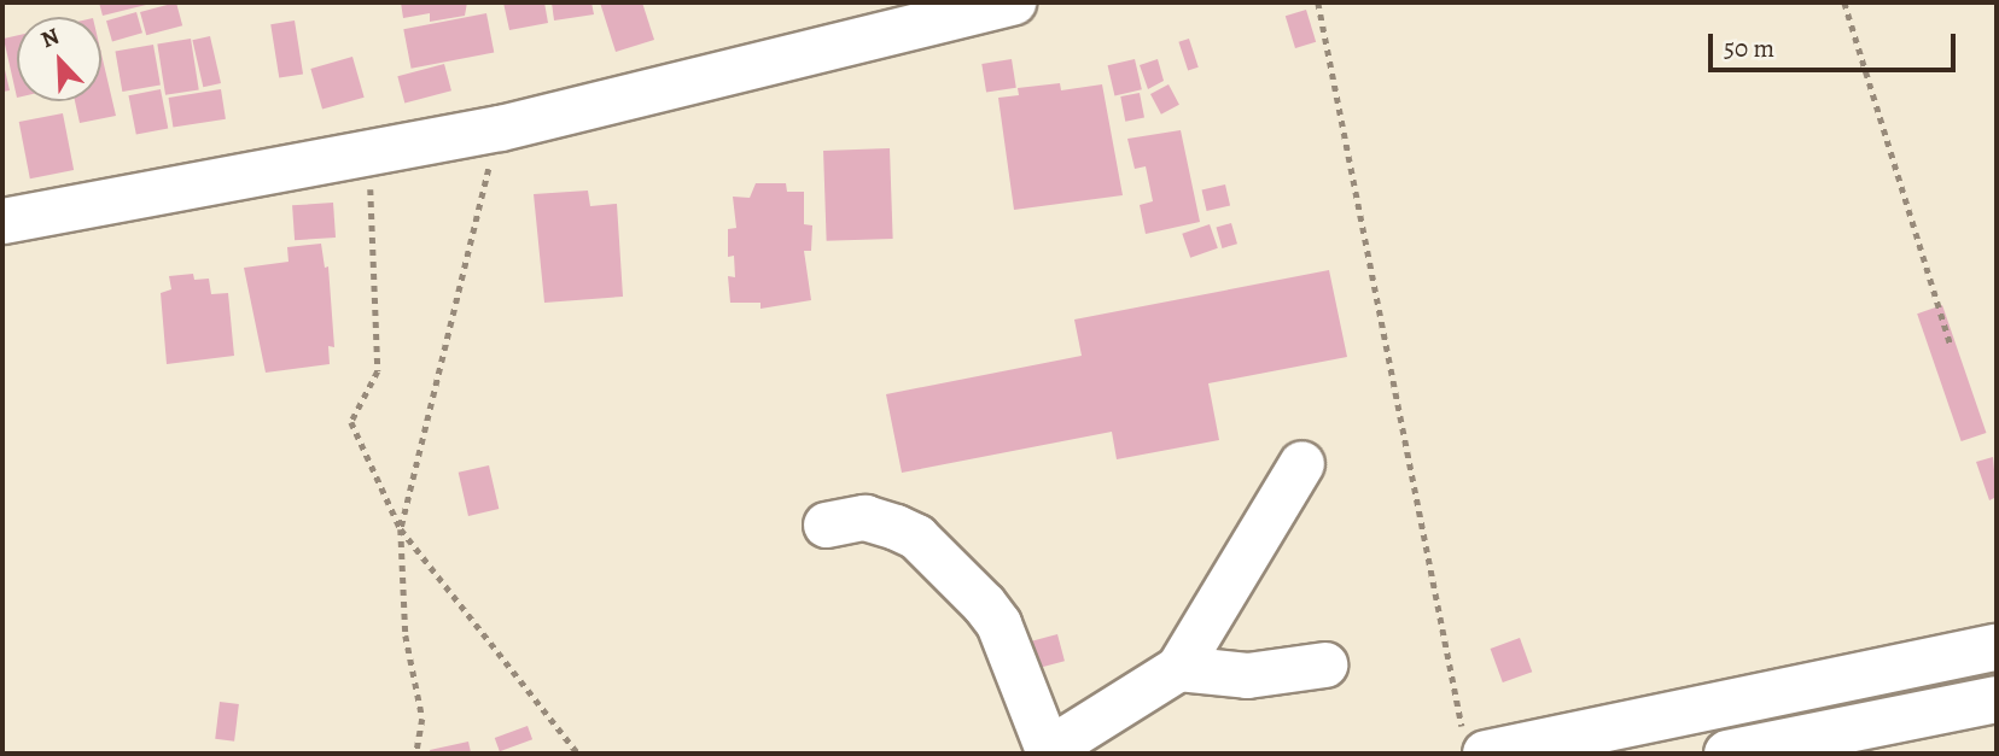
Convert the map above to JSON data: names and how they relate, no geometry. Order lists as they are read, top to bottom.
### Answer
{
  "scale_bar": "50 m",
  "north": "top left"
}
